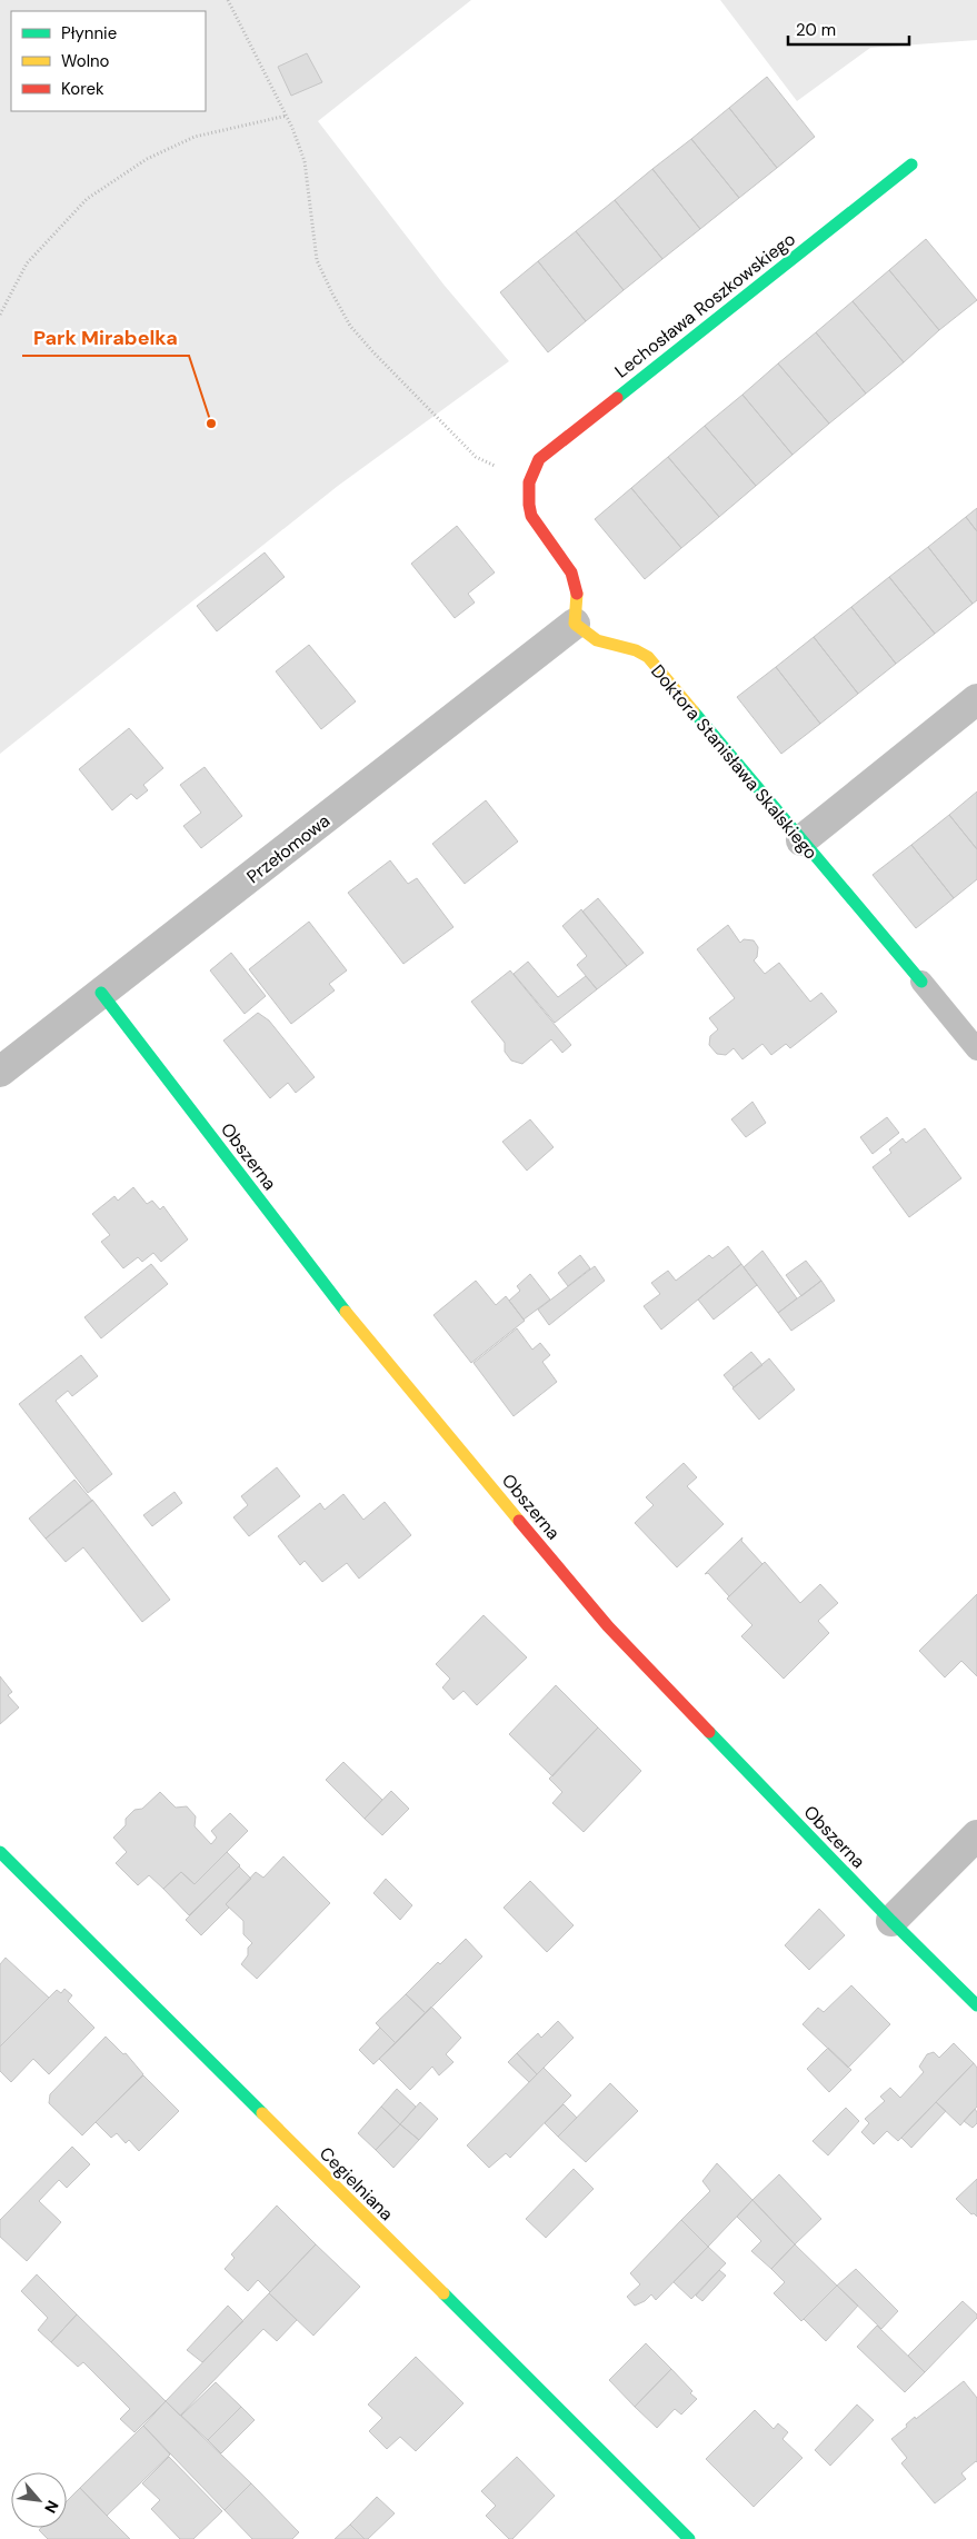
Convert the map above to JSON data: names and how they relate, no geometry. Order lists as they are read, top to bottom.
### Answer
{
  "streets": {
    "street": [
      "Lechosława Roszkowskiego",
      "Doktora Stanisława Skalskiego",
      "Przełomowa",
      "Obszerna",
      "Cegielniana"
    ]
  },
  "crossings": [
    ["Doktora Stanisława Skalskiego", "Przełomowa"],
    ["Przełomowa", "Obszerna"]
  ],
  "places": ["Park Mirabelka"],
  "legend": ["Płynnie", "Wolno", "Korek"],
  "scale_bar": "20 m",
  "north": "bottom right"
}
